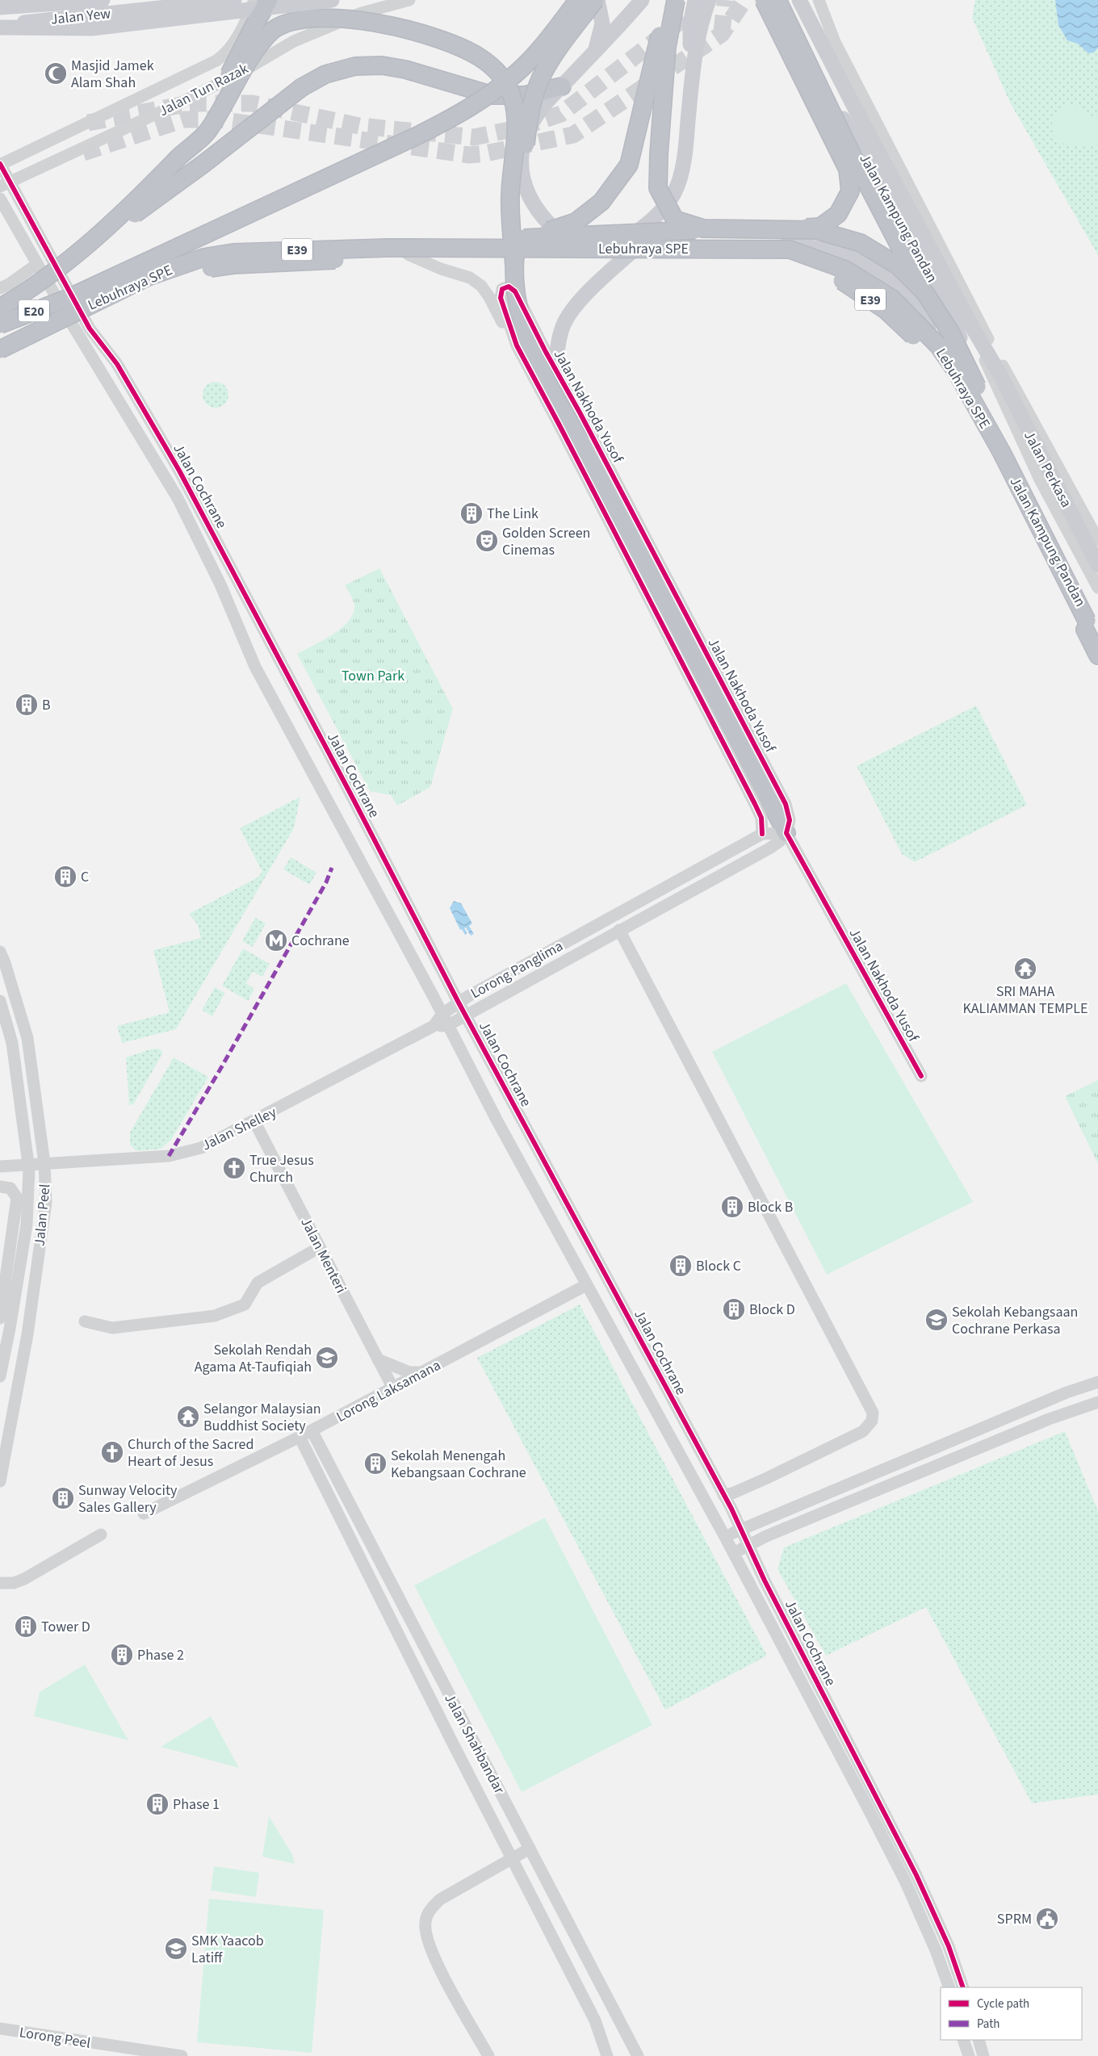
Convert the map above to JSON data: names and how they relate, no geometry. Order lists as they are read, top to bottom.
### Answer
{
  "streets": {
    "highway": ["Lebuhraya SPE", "E39", "E20"],
    "main road": ["Jalan Yew", "Jalan Kampung Pandan", "Jalan Perkasa"],
    "street": [
      "Jalan Tun Razak",
      "Jalan Nakhoda Yusof",
      "Jalan Cochrane",
      "Lorong Panglima",
      "Jalan Shelley",
      "Jalan Peel",
      "Jalan Menteri",
      "Lorong Laksamana",
      "Jalan Shahbandar",
      "Lorong Peel"
    ]
  },
  "crossings": [
    ["Jalan Tun Razak", "Jalan Cochrane"],
    ["Jalan Kampung Pandan", "Lebuhraya SPE"],
    ["Jalan Kampung Pandan", "Jalan Perkasa"],
    ["Jalan Nakhoda Yusof", "Lorong Panglima"],
    ["Jalan Cochrane", "Lorong Panglima"],
    ["Jalan Cochrane", "Lorong Laksamana"],
    ["Lorong Panglima", "Jalan Shelley"],
    ["Jalan Shelley", "Jalan Peel"],
    ["Jalan Shelley", "Jalan Menteri"],
    ["Jalan Menteri", "Lorong Laksamana"],
    ["Lorong Laksamana", "Jalan Shahbandar"]
  ],
  "parks": ["Town Park"],
  "places": {
    "mosque": ["Masjid Jamek Alam Shah"],
    "building": [
      "The Link",
      "B",
      "C",
      "Block B",
      "Block C",
      "Block D",
      "Sekolah Menengah Kebangsaan Cochrane",
      "Sunway Velocity Sales Gallery",
      "Tower D",
      "Phase 2",
      "Phase 1"
    ],
    "theatre": ["Golden Screen Cinemas"],
    "metro station": ["Cochrane"],
    "temple": ["SRI MAHA KALIAMMAN TEMPLE", "Selangor Malaysian Buddhist Society"],
    "church": ["True Jesus Church", "Church of the Sacred Heart of Jesus"],
    "school or university": ["Sekolah Kebangsaan Cochrane Perkasa", "Sekolah Rendah Agama At-Taufiqiah", "SMK Yaacob Latiff"],
    "public building": ["SPRM"]
  },
  "legend": ["Cycle path", "Path"]
}
